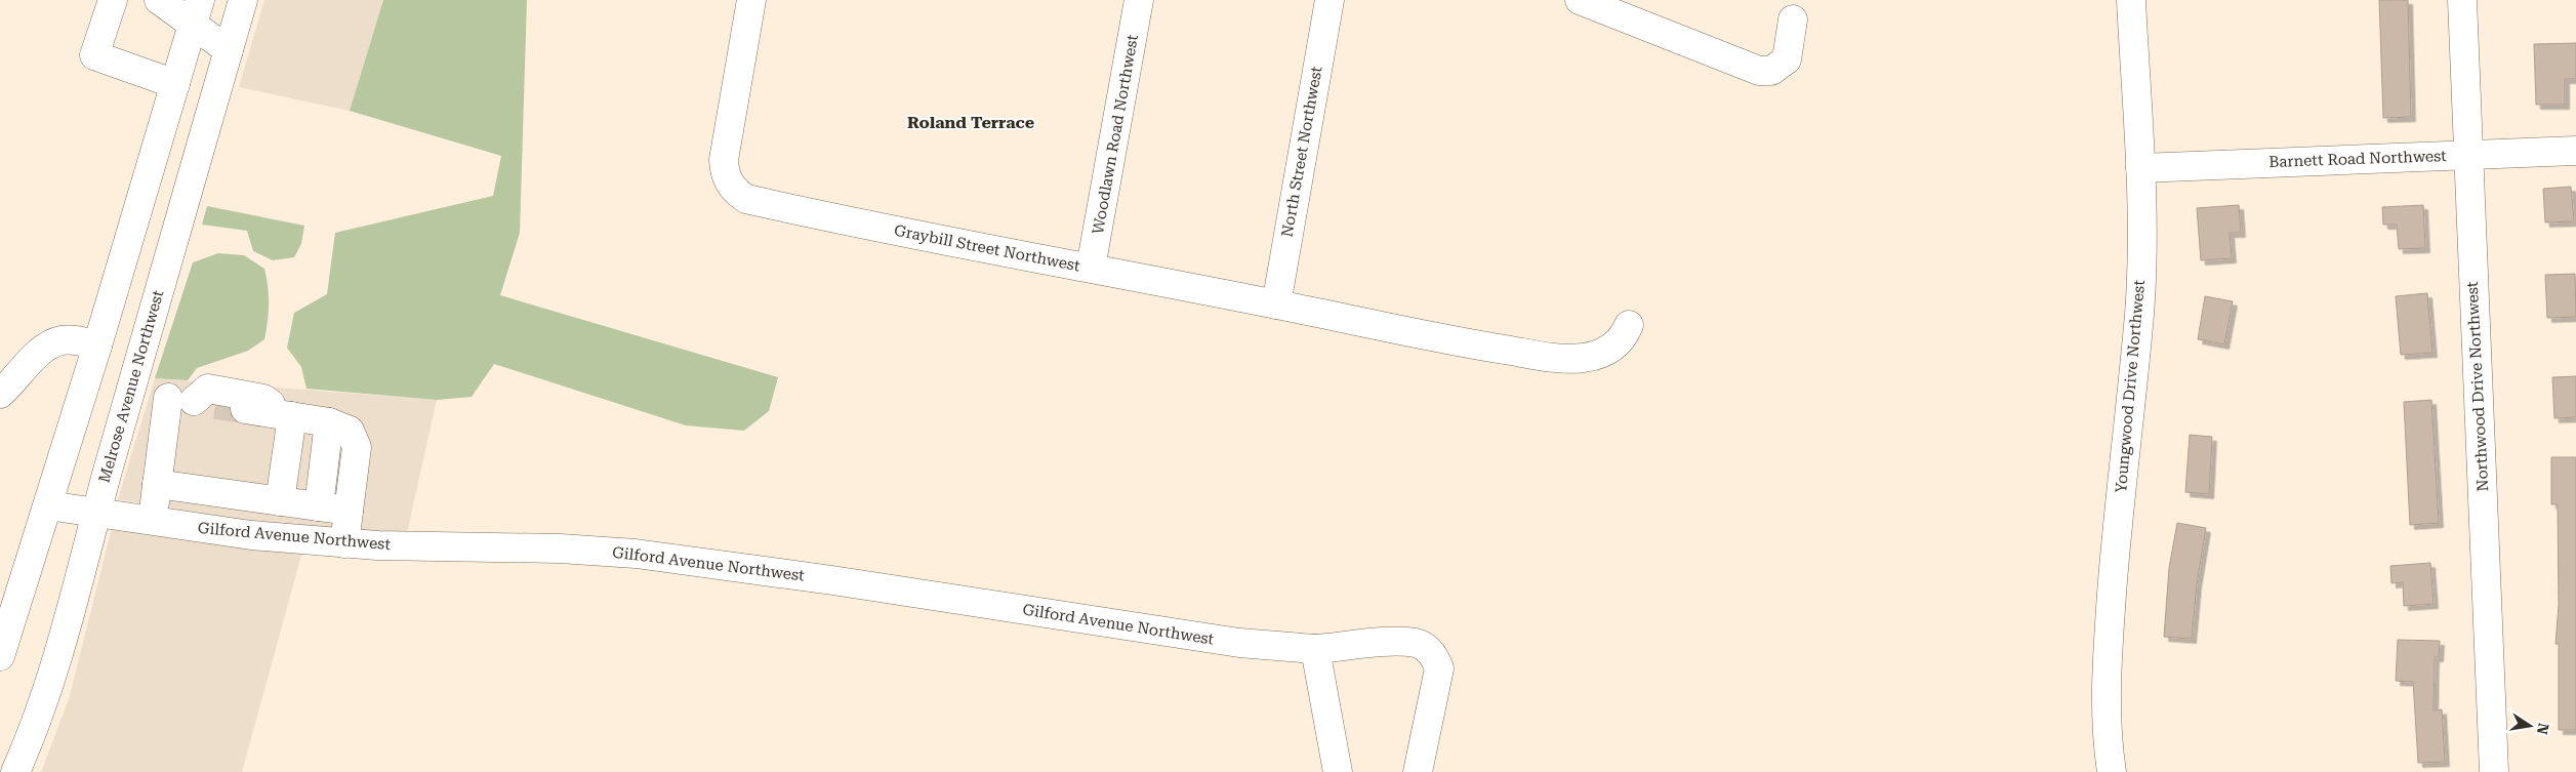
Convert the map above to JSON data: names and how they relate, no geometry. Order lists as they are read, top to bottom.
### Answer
{
  "streets": {
    "street": [
      "Woodlawn Road Northwest",
      "North Street Northwest",
      "Barnett Road Northwest",
      "Graybill Street Northwest",
      "Melrose Avenue Northwest",
      "Youngwood Drive Northwest",
      "Northwood Drive Northwest",
      "Gilford Avenue Northwest"
    ]
  },
  "crossings": [
    ["Woodlawn Road Northwest", "Graybill Street Northwest"],
    ["North Street Northwest", "Graybill Street Northwest"],
    ["Barnett Road Northwest", "Youngwood Drive Northwest"],
    ["Barnett Road Northwest", "Northwood Drive Northwest"],
    ["Melrose Avenue Northwest", "Gilford Avenue Northwest"]
  ],
  "districts": ["Roland Terrace"],
  "north": "right"
}
